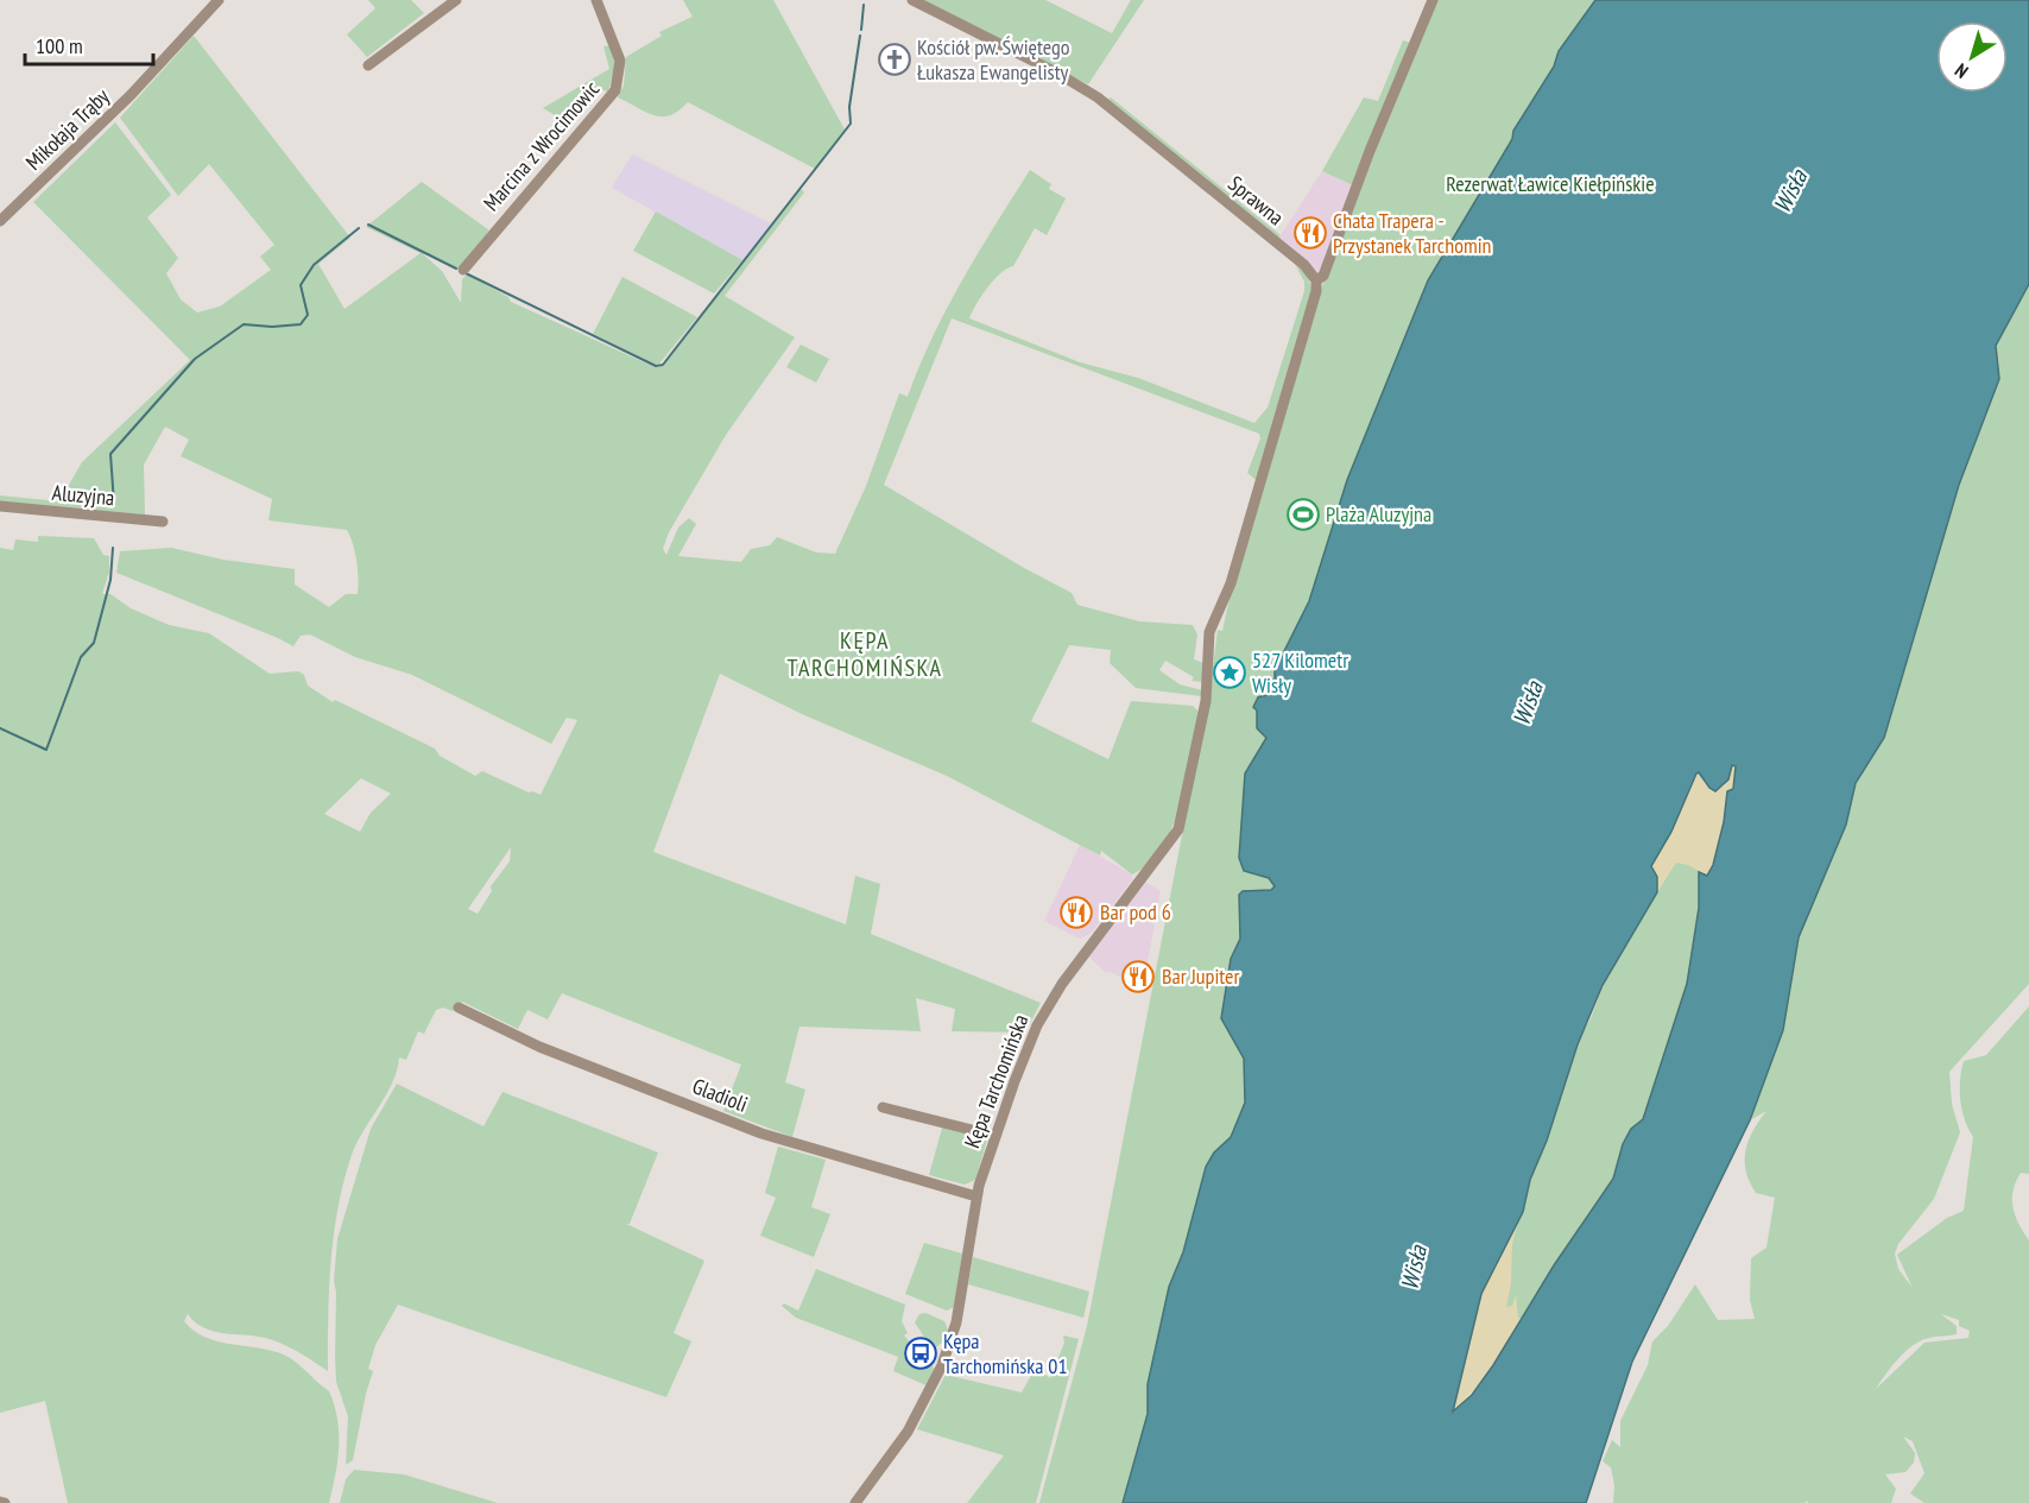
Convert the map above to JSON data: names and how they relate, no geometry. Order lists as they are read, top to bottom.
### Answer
{
  "streets": {
    "street": [
      "Mikołaja Trąby",
      "Marcina z Wrocimowic",
      "Sprawna",
      "Aluzyjna",
      "Kępa Tarchomińska",
      "Gladioli"
    ]
  },
  "crossings": [
    ["Sprawna", "Kępa Tarchomińska"],
    ["Kępa Tarchomińska", "Gladioli"]
  ],
  "districts": ["KĘPA TARCHOMIŃSKA"],
  "water": ["Wisła"],
  "parks": ["Rezerwat Ławice Kiełpińskie"],
  "places": {
    "church": ["Kościół pw. Świętego Łukasza Ewangelisty"],
    "restaurant": ["Chata Trapera - Przystanek Tarchomin", "Bar pod 6", "Bar Jupiter"],
    "sports": ["Plaża Aluzyjna"],
    "place": ["527 Kilometr Wisły"],
    "bus stop": ["Kępa Tarchomińska 01"]
  },
  "scale_bar": "100 m",
  "north": "bottom left"
}
